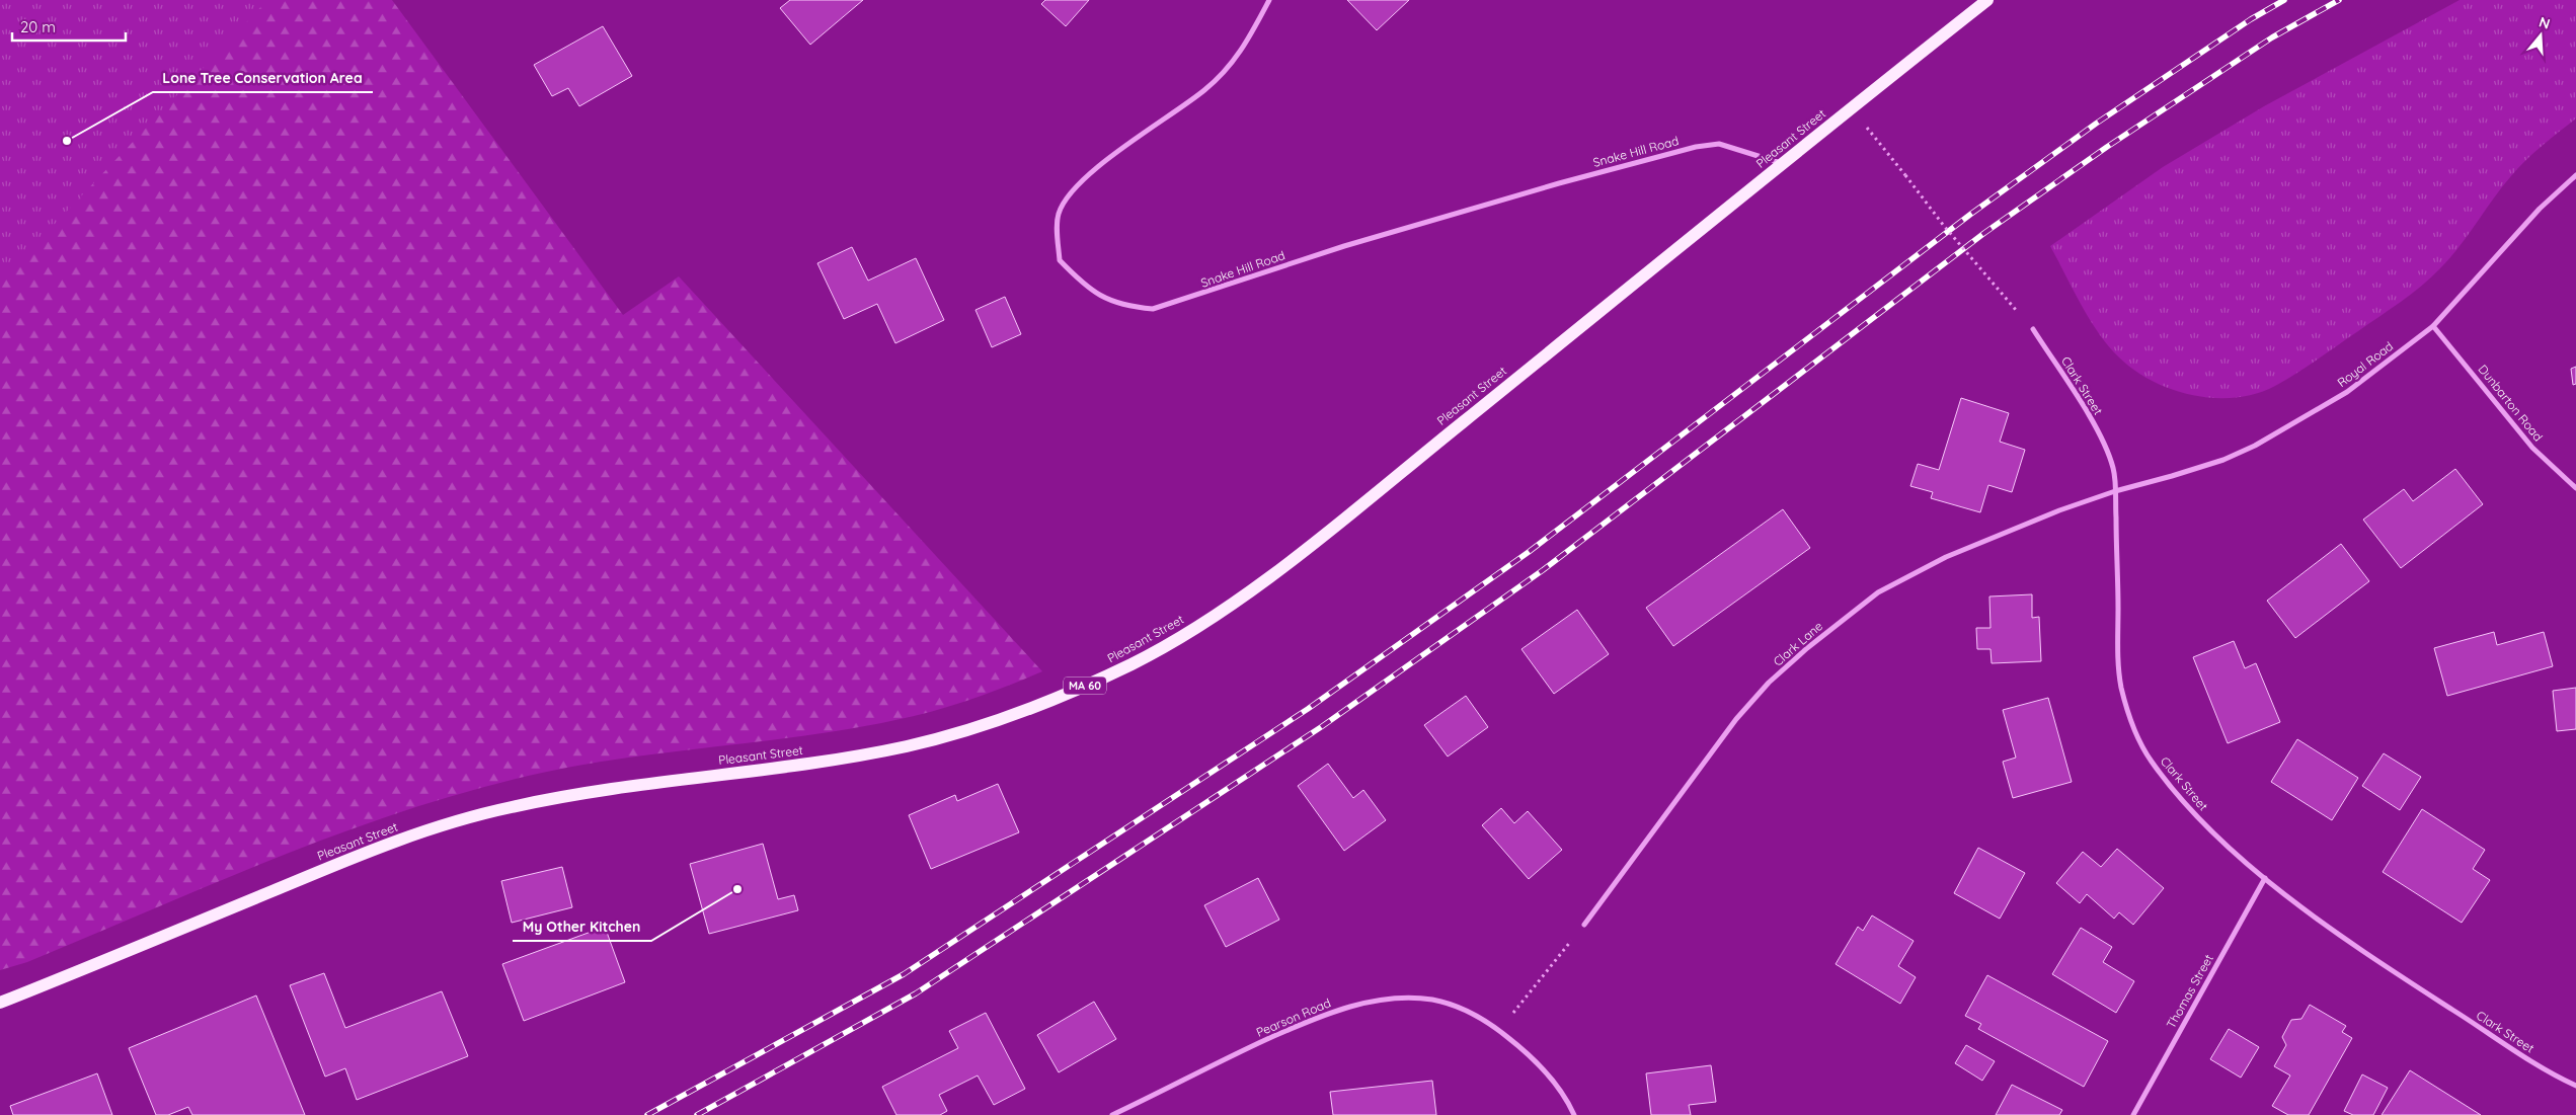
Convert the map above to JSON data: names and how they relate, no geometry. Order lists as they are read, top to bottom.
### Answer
{
  "streets": {
    "main road": ["Pleasant Street", "MA 60"],
    "street": [
      "Snake Hill Road",
      "Royal Road",
      "Clark Street",
      "Dunbarton Road",
      "Clark Lane",
      "Thomas Street",
      "Pearson Road"
    ]
  },
  "crossings": [
    ["Pleasant Street", "Snake Hill Road"],
    ["Royal Road", "Clark Street"],
    ["Royal Road", "Dunbarton Road"],
    ["Royal Road", "Clark Lane"],
    ["Clark Street", "Clark Lane"],
    ["Clark Street", "Thomas Street"]
  ],
  "places": ["Lone Tree Conservation Area", "My Other Kitchen"],
  "scale_bar": "20 m",
  "north": "top"
}
